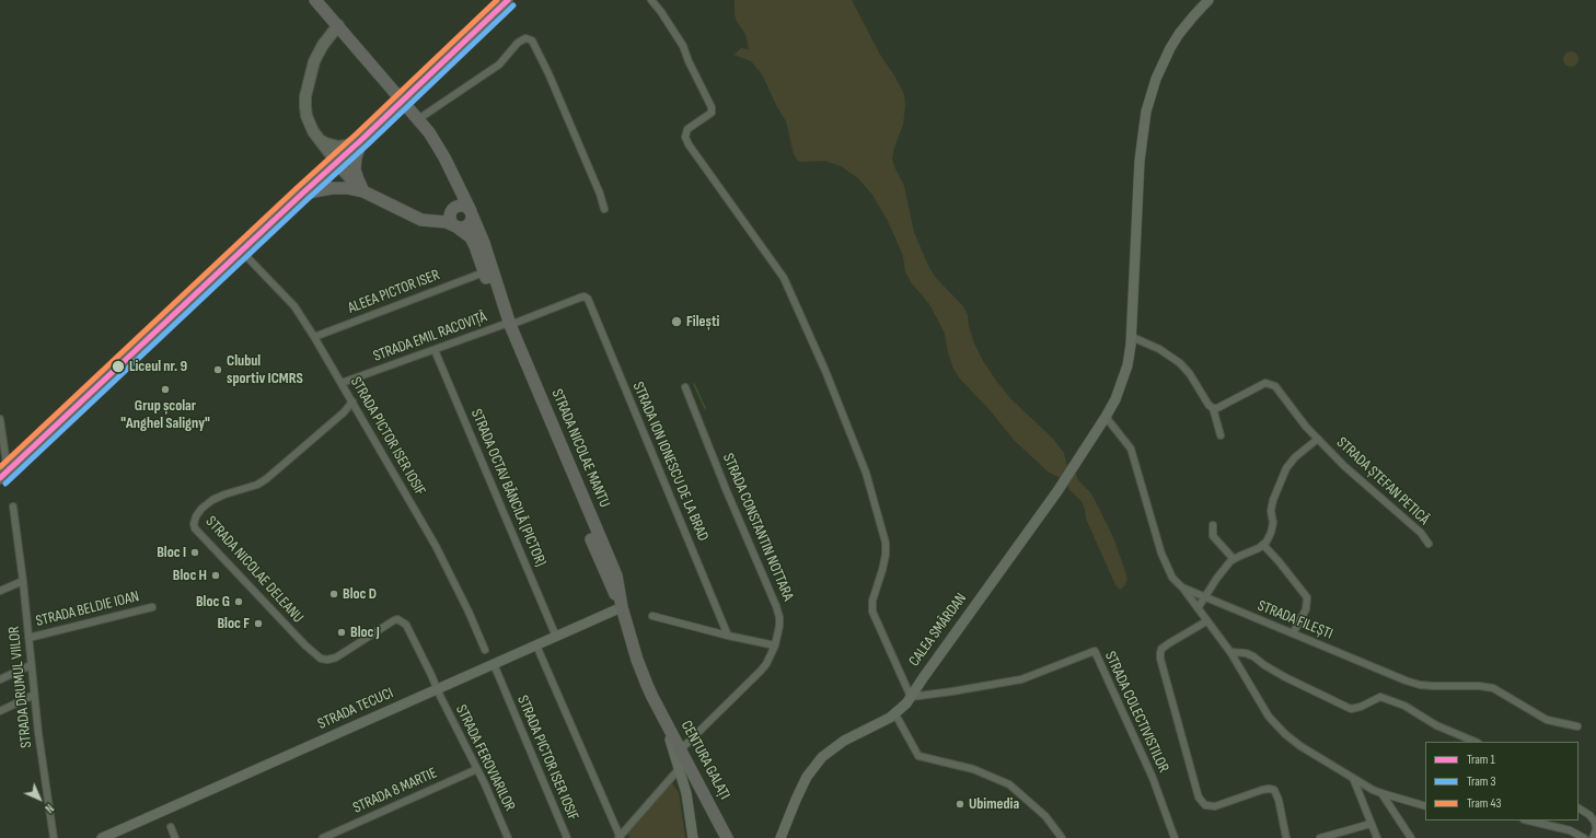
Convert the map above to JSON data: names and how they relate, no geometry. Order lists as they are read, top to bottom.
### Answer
{
  "streets": {
    "highway": ["CENTURA GALAȚI"],
    "main road": ["CALEA SMÂRDAN", "STRADA TECUCI"],
    "street": [
      "ALEEA PICTOR ISER",
      "STRADA EMIL RACOVIȚĂ",
      "STRADA PICTOR ISER IOSIF",
      "STRADA ION IONESCU DE LA BRAD",
      "STRADA ȘTEFAN PETICĂ",
      "STRADA OCTAV BĂNCILĂ (PICTOR)",
      "STRADA CONSTANTIN NOTTARA",
      "STRADA NICOLAE DELEANU",
      "STRADA BELDIE IOAN",
      "STRADA FILEȘTI",
      "STRADA DRUMUL VIILOR",
      "STRADA COLECTIVISTILOR",
      "STRADA FEROVIARILOR",
      "STRADA 8 MARTIE"
    ]
  },
  "crossings": [
    ["ALEEA PICTOR ISER", "STRADA PICTOR ISER IOSIF"],
    ["STRADA EMIL RACOVIȚĂ", "STRADA PICTOR ISER IOSIF"],
    ["STRADA EMIL RACOVIȚĂ", "STRADA ION IONESCU DE LA BRAD"],
    ["STRADA EMIL RACOVIȚĂ", "STRADA OCTAV BĂNCILĂ (PICTOR)"],
    ["STRADA PICTOR ISER IOSIF", "STRADA NICOLAE DELEANU"],
    ["STRADA PICTOR ISER IOSIF", "STRADA TECUCI"],
    ["STRADA OCTAV BĂNCILĂ (PICTOR)", "STRADA TECUCI"],
    ["STRADA CONSTANTIN NOTTARA", "CENTURA GALAȚI"],
    ["STRADA NICOLAE DELEANU", "STRADA TECUCI"],
    ["STRADA NICOLAE DELEANU", "STRADA FEROVIARILOR"],
    ["STRADA BELDIE IOAN", "STRADA DRUMUL VIILOR"],
    ["STRADA FILEȘTI", "CALEA SMÂRDAN"],
    ["CALEA SMÂRDAN", "STRADA COLECTIVISTILOR"],
    ["STRADA TECUCI", "STRADA FEROVIARILOR"],
    ["STRADA FEROVIARILOR", "STRADA 8 MARTIE"]
  ],
  "places": [
    "Filești",
    "Liceul nr. 9",
    "Clubul sportiv ICMRS",
    "Grup școlar \"Anghel Saligny\"",
    "Bloc I",
    "Bloc H",
    "Bloc D",
    "Bloc G",
    "Bloc F",
    "Bloc J",
    "Ubimedia"
  ],
  "lines": ["tram line 1", "tram line 43", "tram line 3"],
  "legend": ["Tram 1", "Tram 3", "Tram 43"],
  "north": "bottom right"
}
